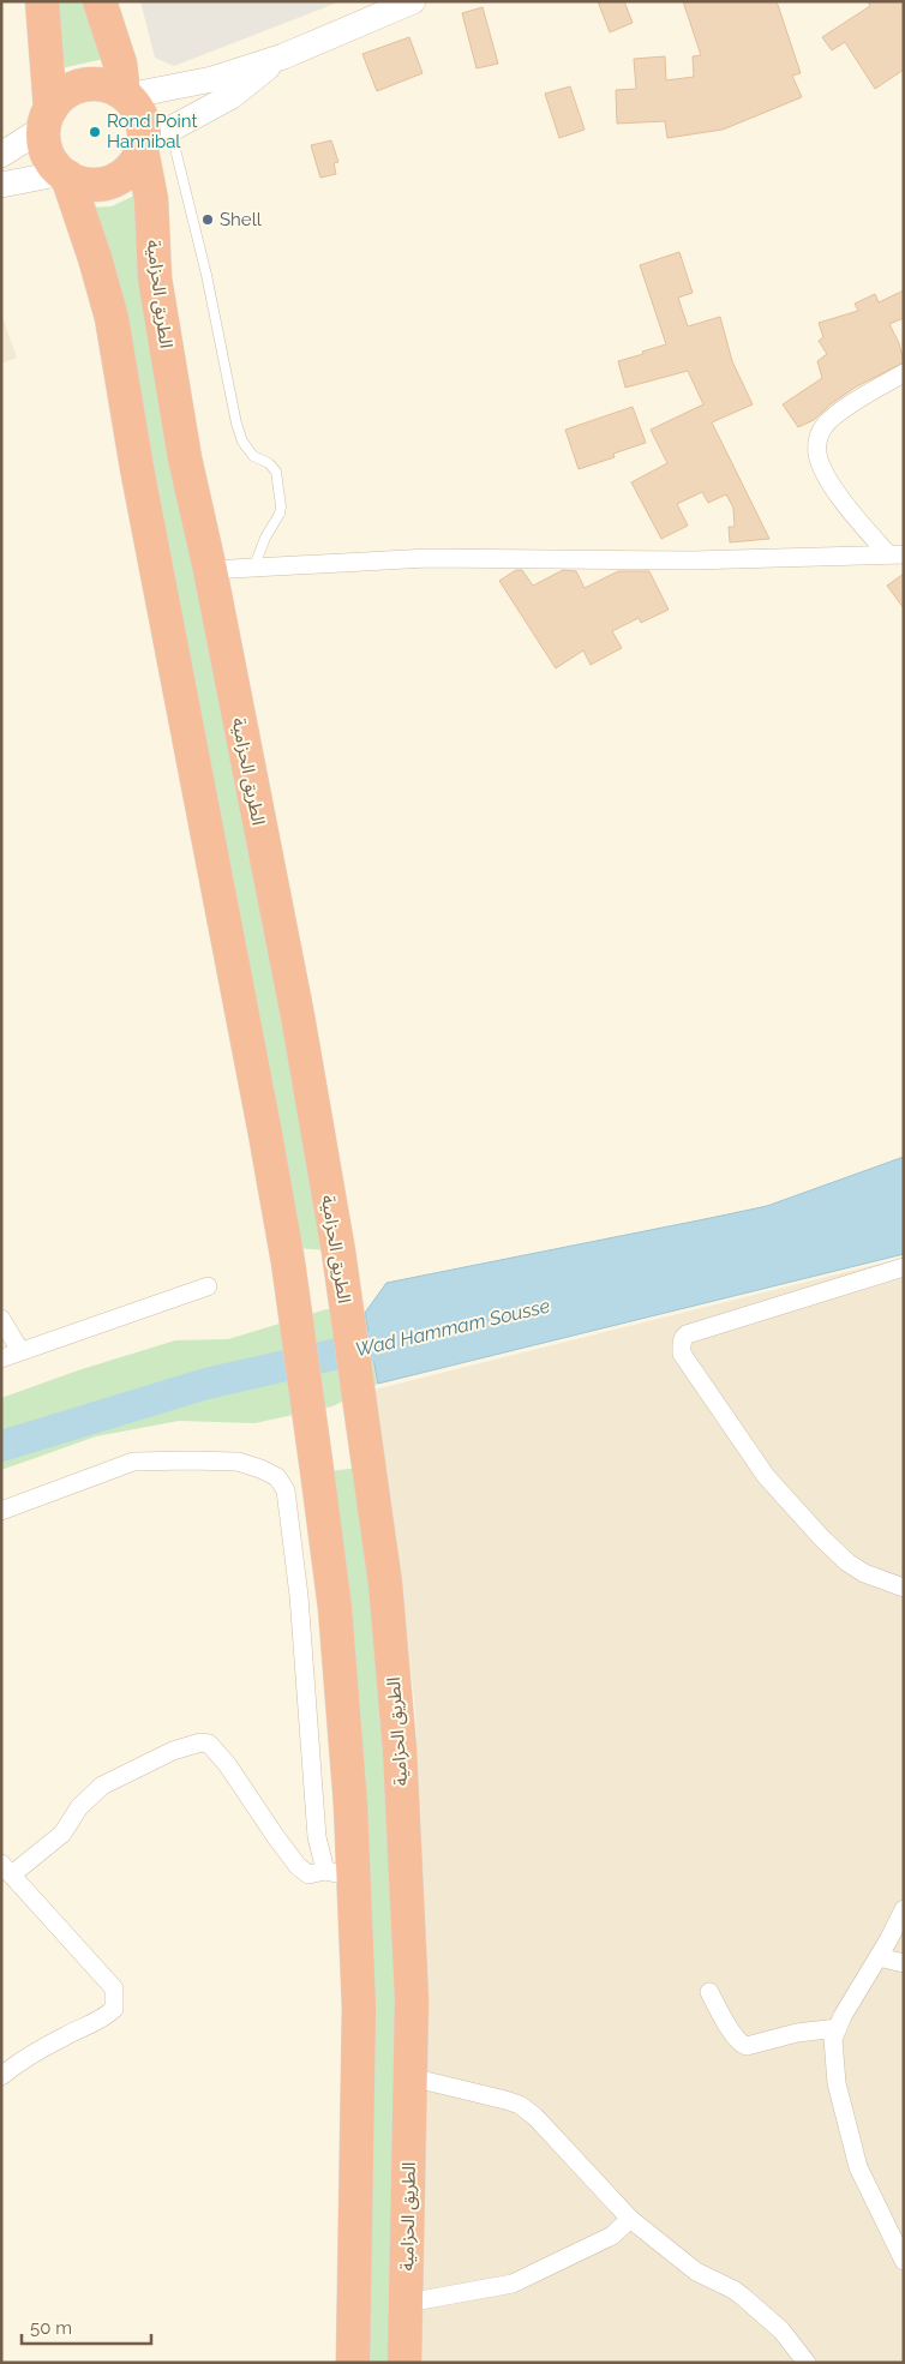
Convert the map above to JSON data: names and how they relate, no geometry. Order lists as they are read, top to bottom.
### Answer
{
  "streets": {
    "highway": ["الطريق الحزامية"]
  },
  "water": ["Wad Hammam Sousse"],
  "places": ["Rond Point Hannibal", "Shell"],
  "scale_bar": "50 m"
}
